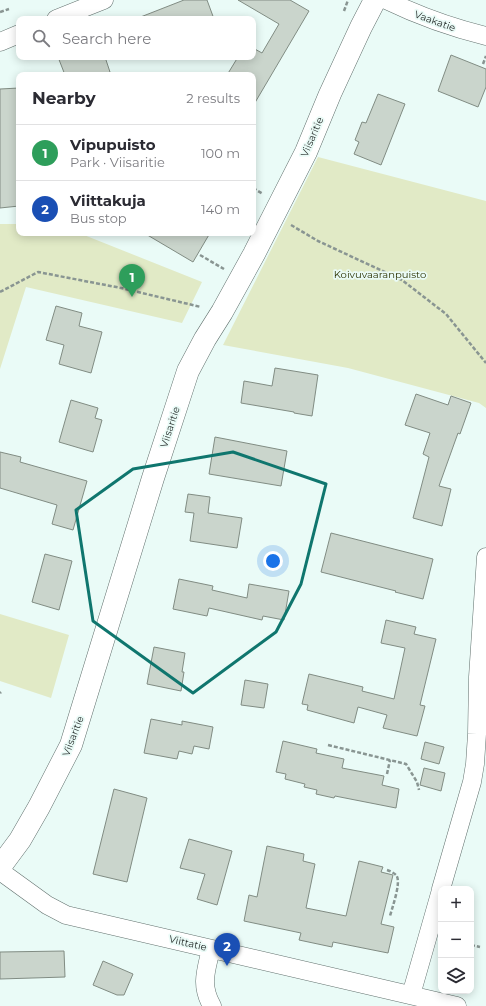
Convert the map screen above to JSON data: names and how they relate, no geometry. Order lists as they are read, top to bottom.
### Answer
{
  "streets": {
    "street": ["Vaakatie", "Viisaritie", "Viittatie"]
  },
  "parks": ["Koivuvaaranpuisto"],
  "page": {
    "search": "Search here",
    "heading": ["Nearby", "2 results"],
    "list": [
      {
        "mark": "1",
        "name": "Vipupuisto",
        "note": "Park · Viisaritie",
        "value": "100 m"
      },
      {
        "mark": "2",
        "name": "Viittakuja",
        "note": "Bus stop",
        "value": "140 m"
      }
    ],
    "pins": ["1", "2"],
    "map_buttons": ["+", "−"]
  }
}
